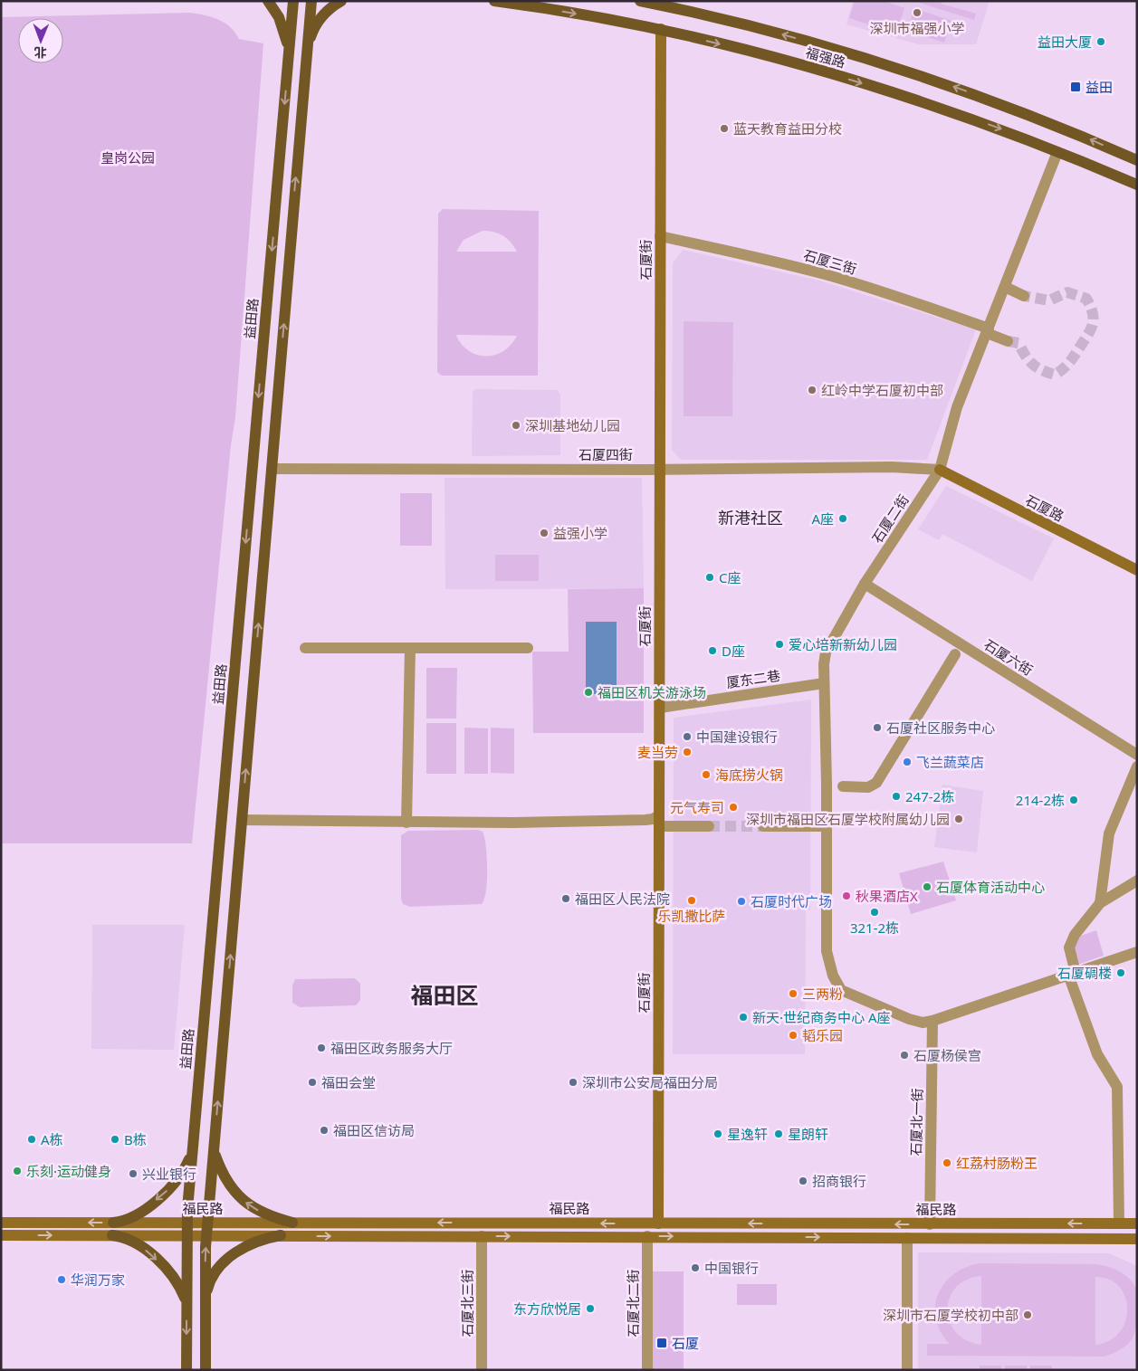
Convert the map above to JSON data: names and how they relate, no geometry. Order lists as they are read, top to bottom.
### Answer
{
  "streets": {
    "main road": [
      "福强路",
      "石厦街",
      "益田路",
      "石厦路",
      "福民路"
    ],
    "street": [
      "石厦三街",
      "石厦四街",
      "石厦二街",
      "石厦六街",
      "厦东二巷",
      "石厦北一街",
      "石厦北三街",
      "石厦北二街"
    ]
  },
  "crossings": [
    ["福强路", "石厦街"],
    ["福强路", "石厦二街"],
    ["石厦街", "石厦三街"],
    ["石厦街", "石厦四街"],
    ["石厦街", "厦东二巷"],
    ["石厦街", "福民路"],
    ["石厦三街", "石厦二街"],
    ["益田路", "福民路"],
    ["石厦四街", "石厦路"],
    ["石厦四街", "石厦二街"],
    ["石厦路", "石厦二街"],
    ["石厦二街", "石厦六街"],
    ["石厦二街", "厦东二巷"],
    ["石厦二街", "石厦北一街"],
    ["石厦北一街", "福民路"],
    ["福民路", "石厦北三街"],
    ["福民路", "石厦北二街"]
  ],
  "districts": ["新港社区", "福田区"],
  "parks": ["皇岗公园"],
  "places": {
    "other": [
      "深圳市福强小学",
      "益田大厦",
      "蓝天教育益田分校",
      "红岭中学石厦初中部",
      "深圳基地幼儿园",
      "A座",
      "益强小学",
      "C座",
      "爱心培新新幼儿园",
      "D座",
      "福田区机关游泳场",
      "石厦社区服务中心",
      "中国建设银行",
      "麦当劳",
      "飞兰蔬菜店",
      "海底捞火锅",
      "247-2栋",
      "214-2栋",
      "元气寿司",
      "深圳市福田区石厦学校附属幼儿园",
      "石厦体育活动中心",
      "秋果酒店X",
      "福田区人民法院",
      "乐凯撒比萨",
      "石厦时代广场",
      "321-2栋",
      "石厦碉楼",
      "三两粉",
      "新天·世纪商务中心 A座",
      "韬乐园",
      "福田区政务服务大厅",
      "石厦杨侯宫",
      "福田会堂",
      "深圳市公安局福田分局",
      "福田区信访局",
      "星逸轩",
      "星朗轩",
      "A栋",
      "B栋",
      "红荔村肠粉王",
      "乐刻·运动健身",
      "兴业银行",
      "招商银行",
      "中国银行",
      "华润万家",
      "东方欣悦居",
      "深圳市石厦学校初中部"
    ],
    "transit": ["益田", "石厦"]
  },
  "north": "bottom"
}
